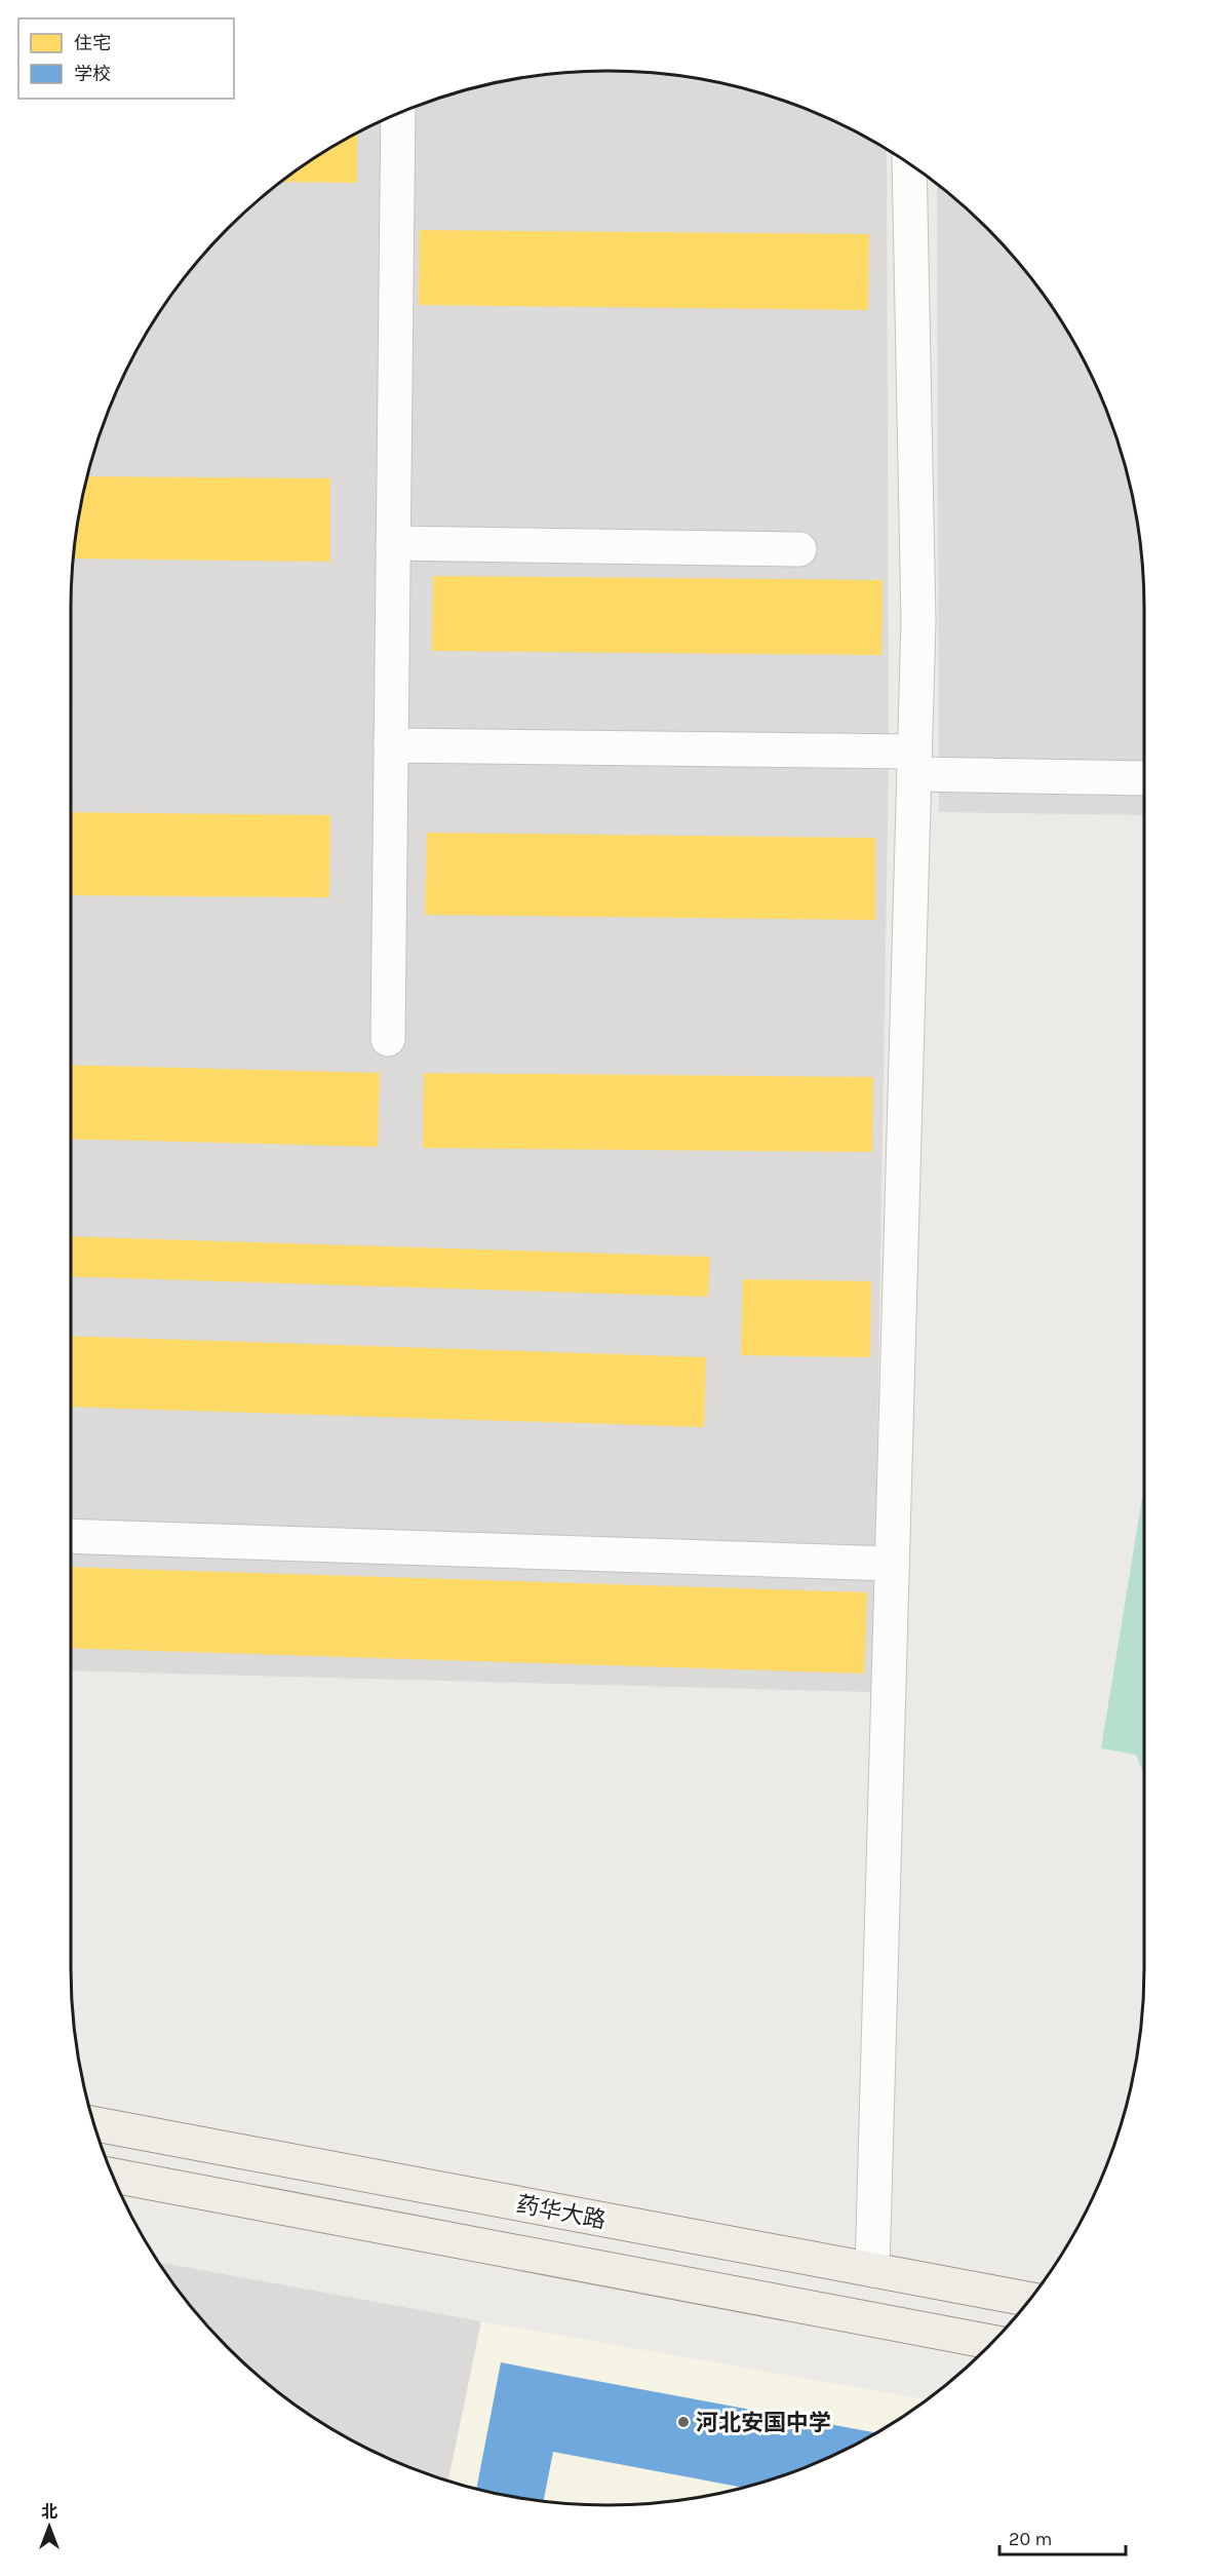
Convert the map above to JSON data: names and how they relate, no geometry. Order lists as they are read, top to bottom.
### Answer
{
  "streets": {
    "main road": ["药华大路"]
  },
  "places": ["河北安国中学"],
  "legend": ["住宅", "学校"],
  "scale_bar": "20 m",
  "north": "top"
}
